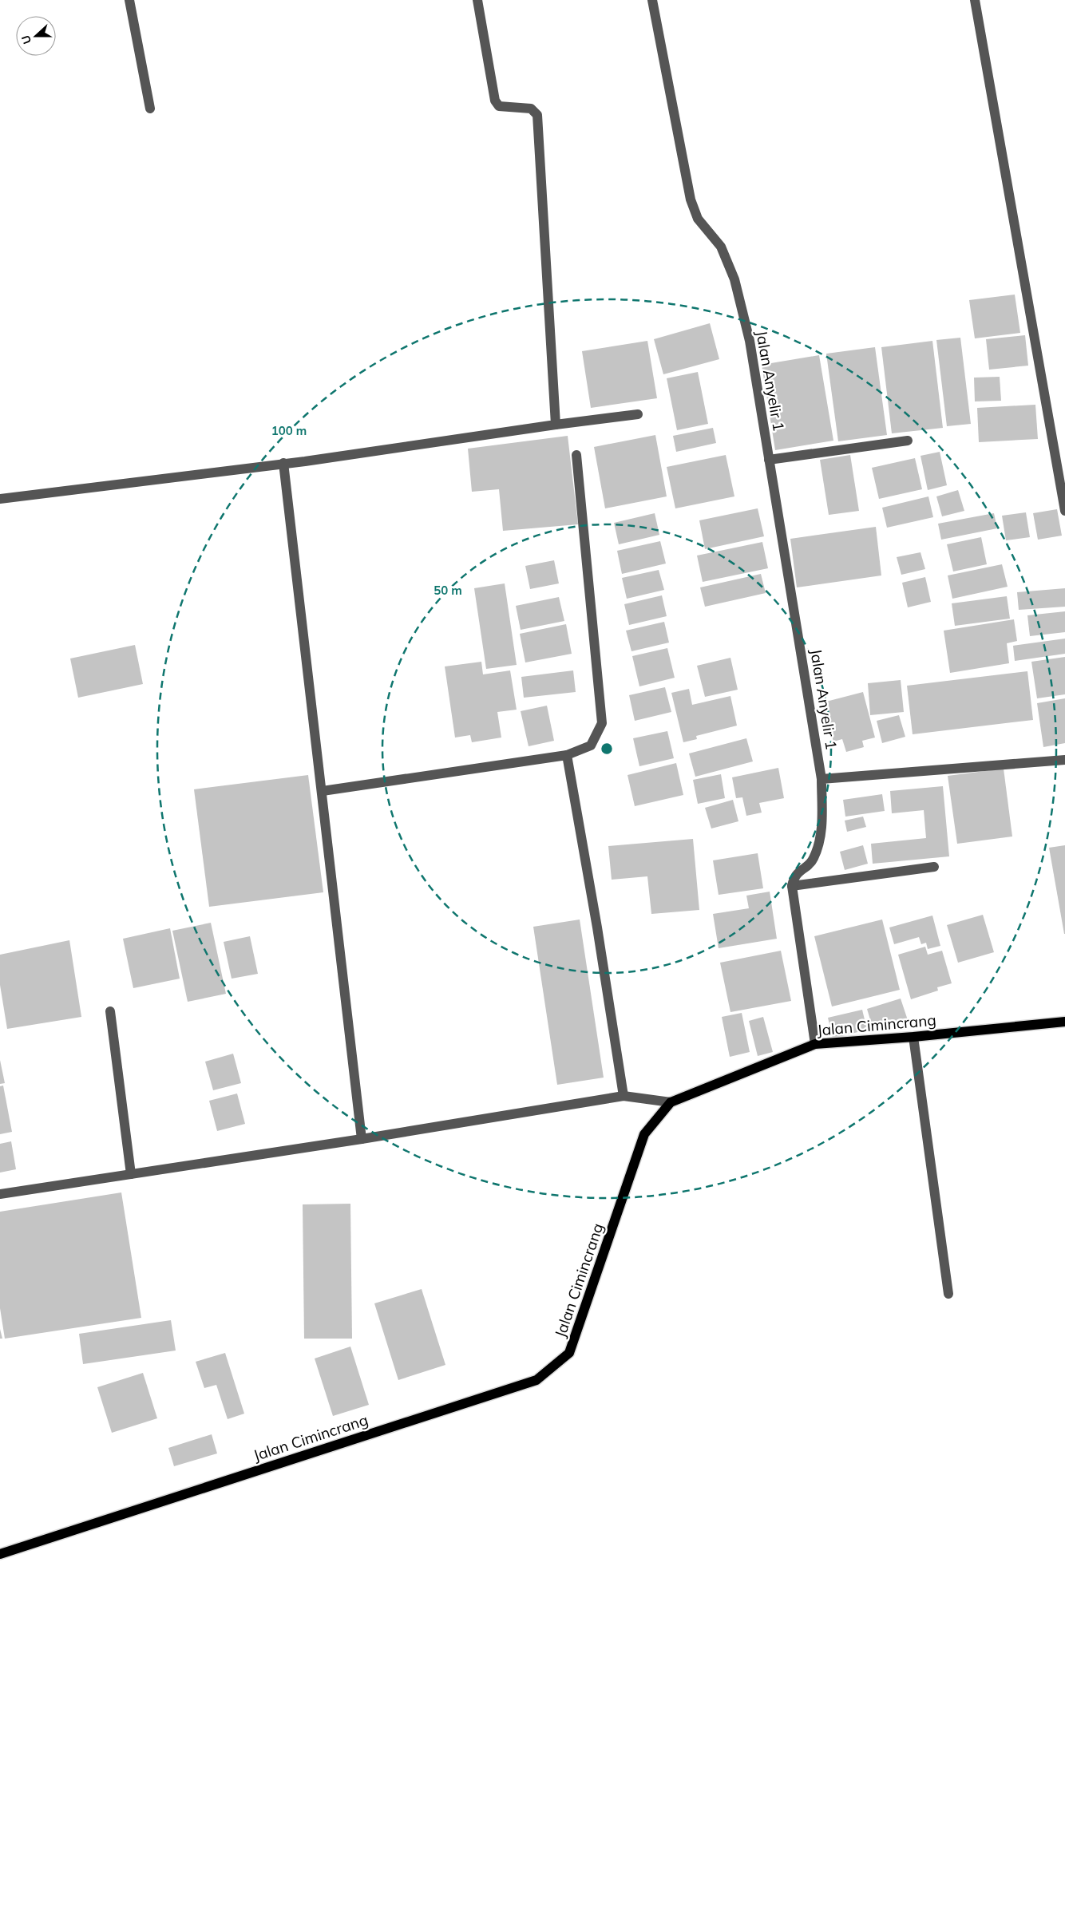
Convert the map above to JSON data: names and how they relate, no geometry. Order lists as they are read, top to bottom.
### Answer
{
  "streets": {
    "main road": ["Jalan Cimincrang"],
    "street": ["Jalan Anyelir 1"]
  },
  "north": "left",
  "rings": ["100 m", "50 m"]
}
